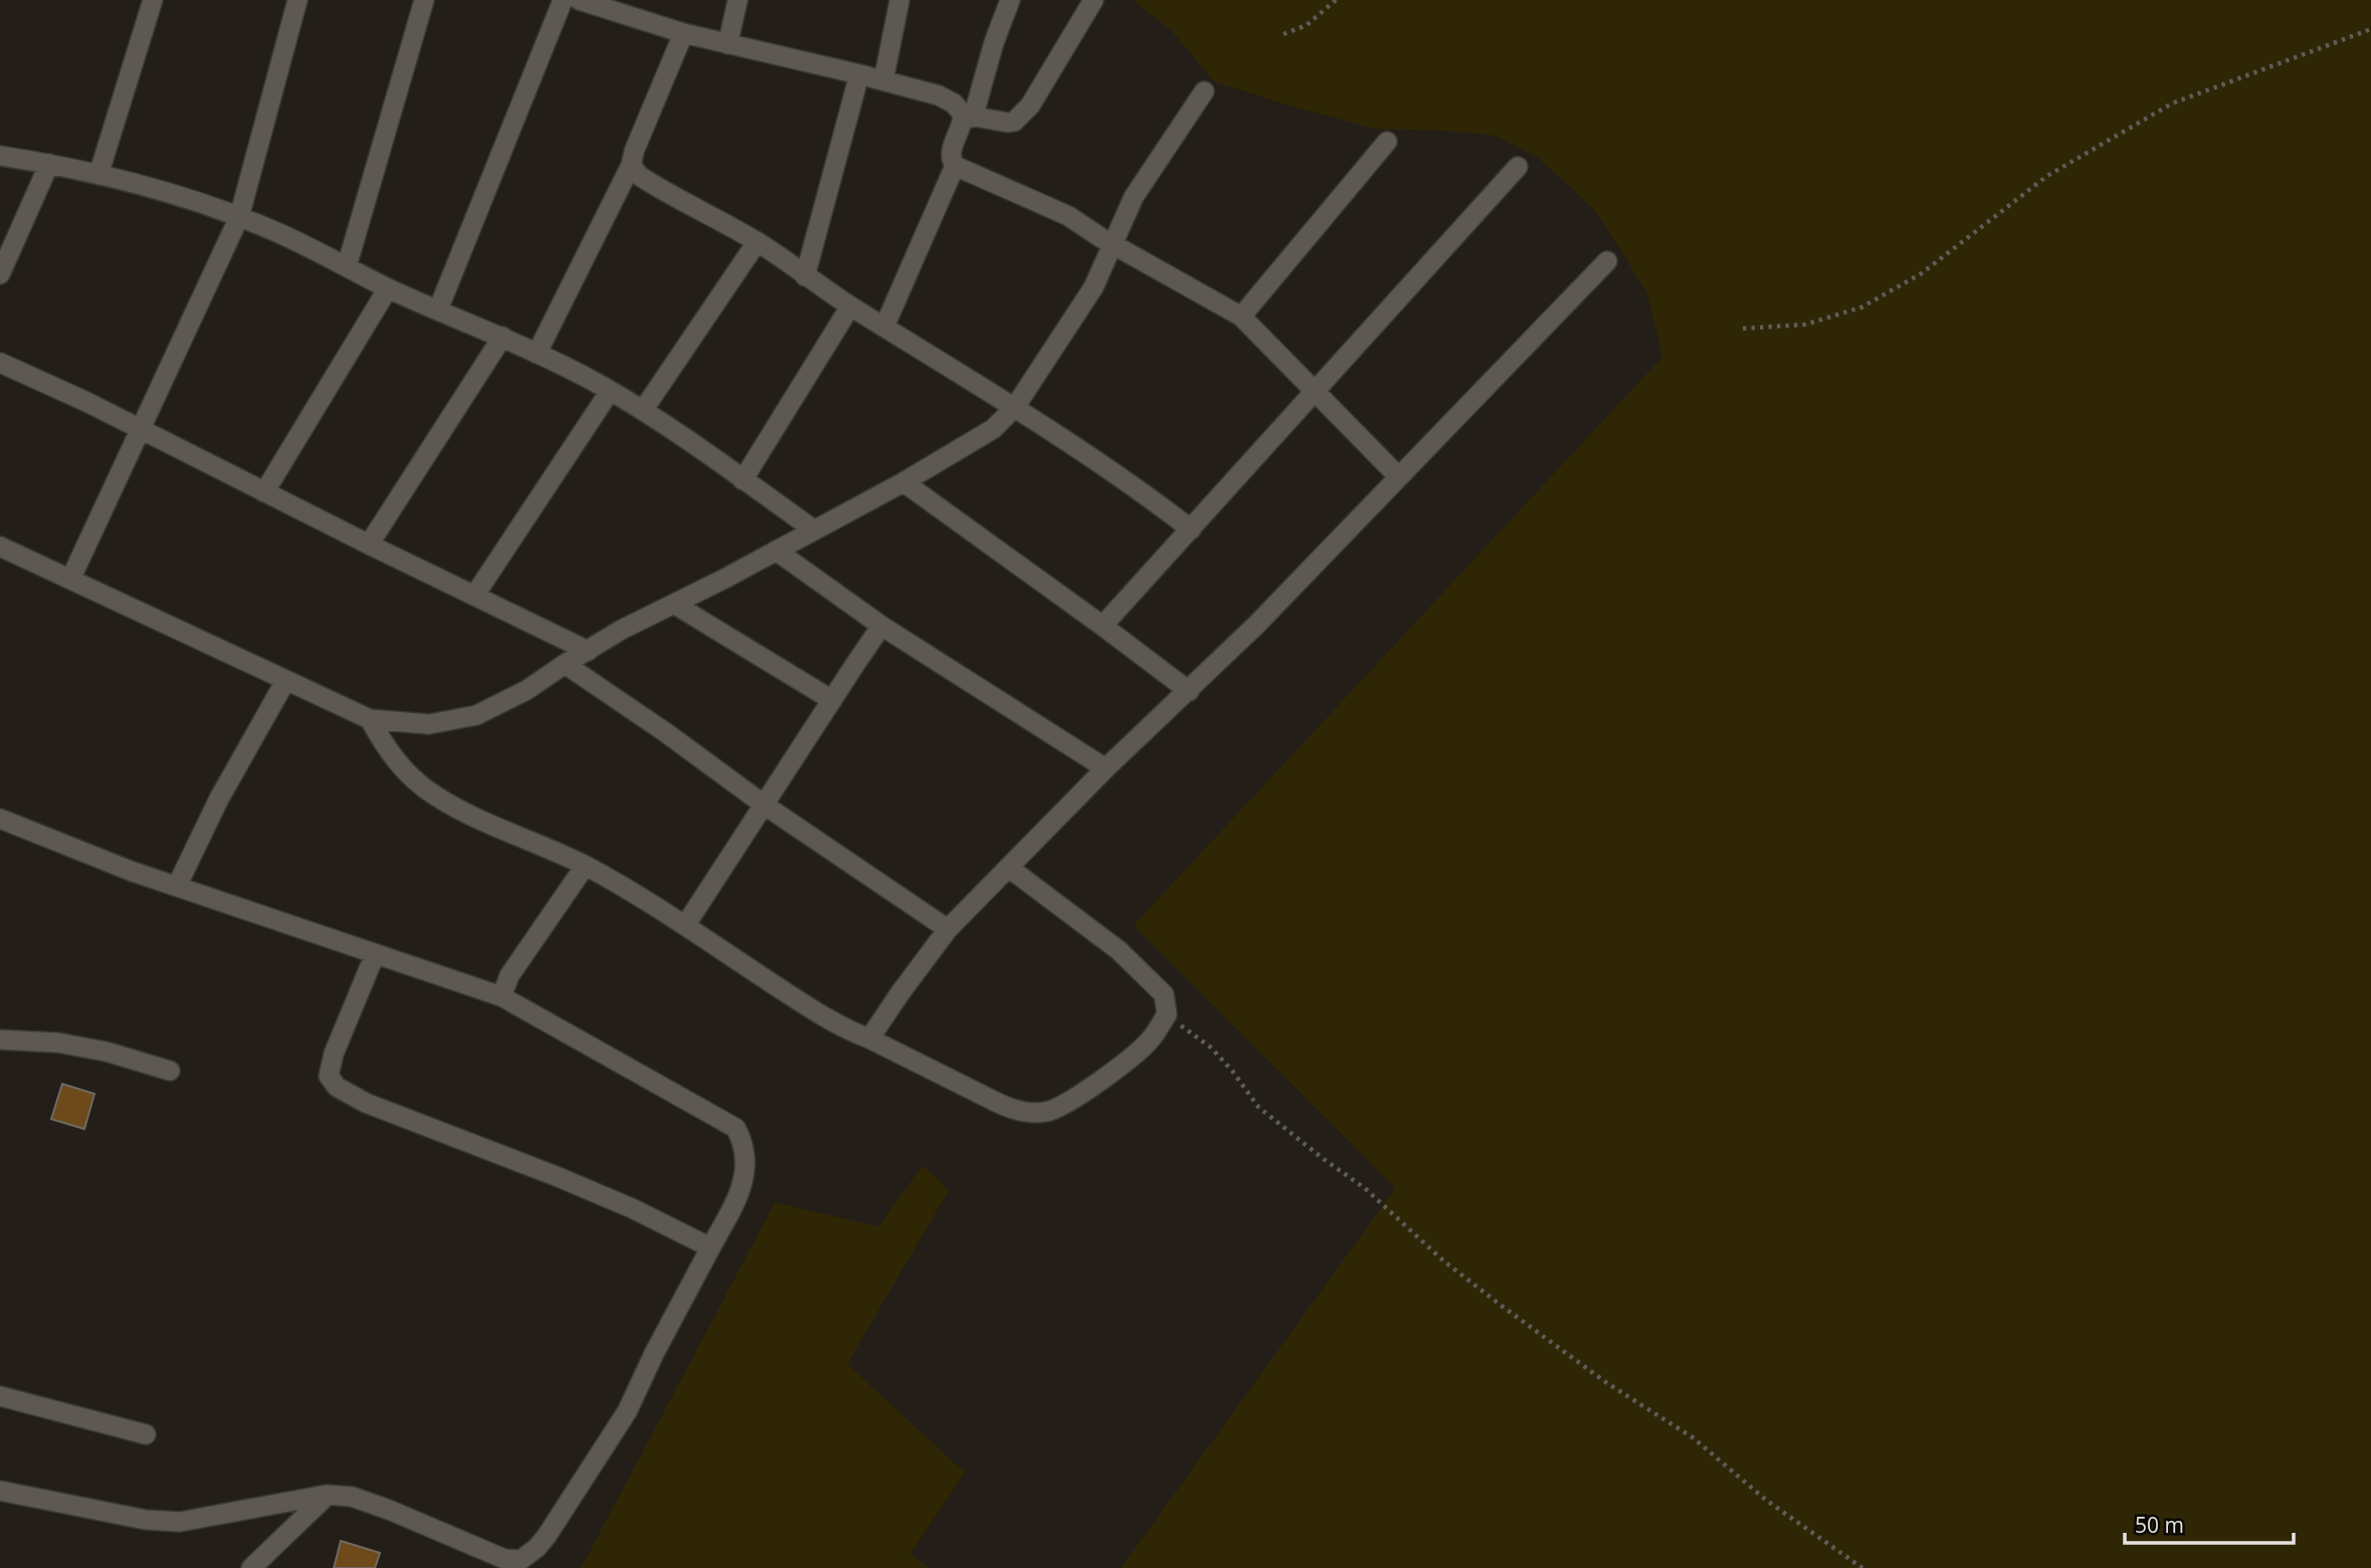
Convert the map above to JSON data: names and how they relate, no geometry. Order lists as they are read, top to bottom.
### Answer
{
  "scale_bar": "50 m"
}
